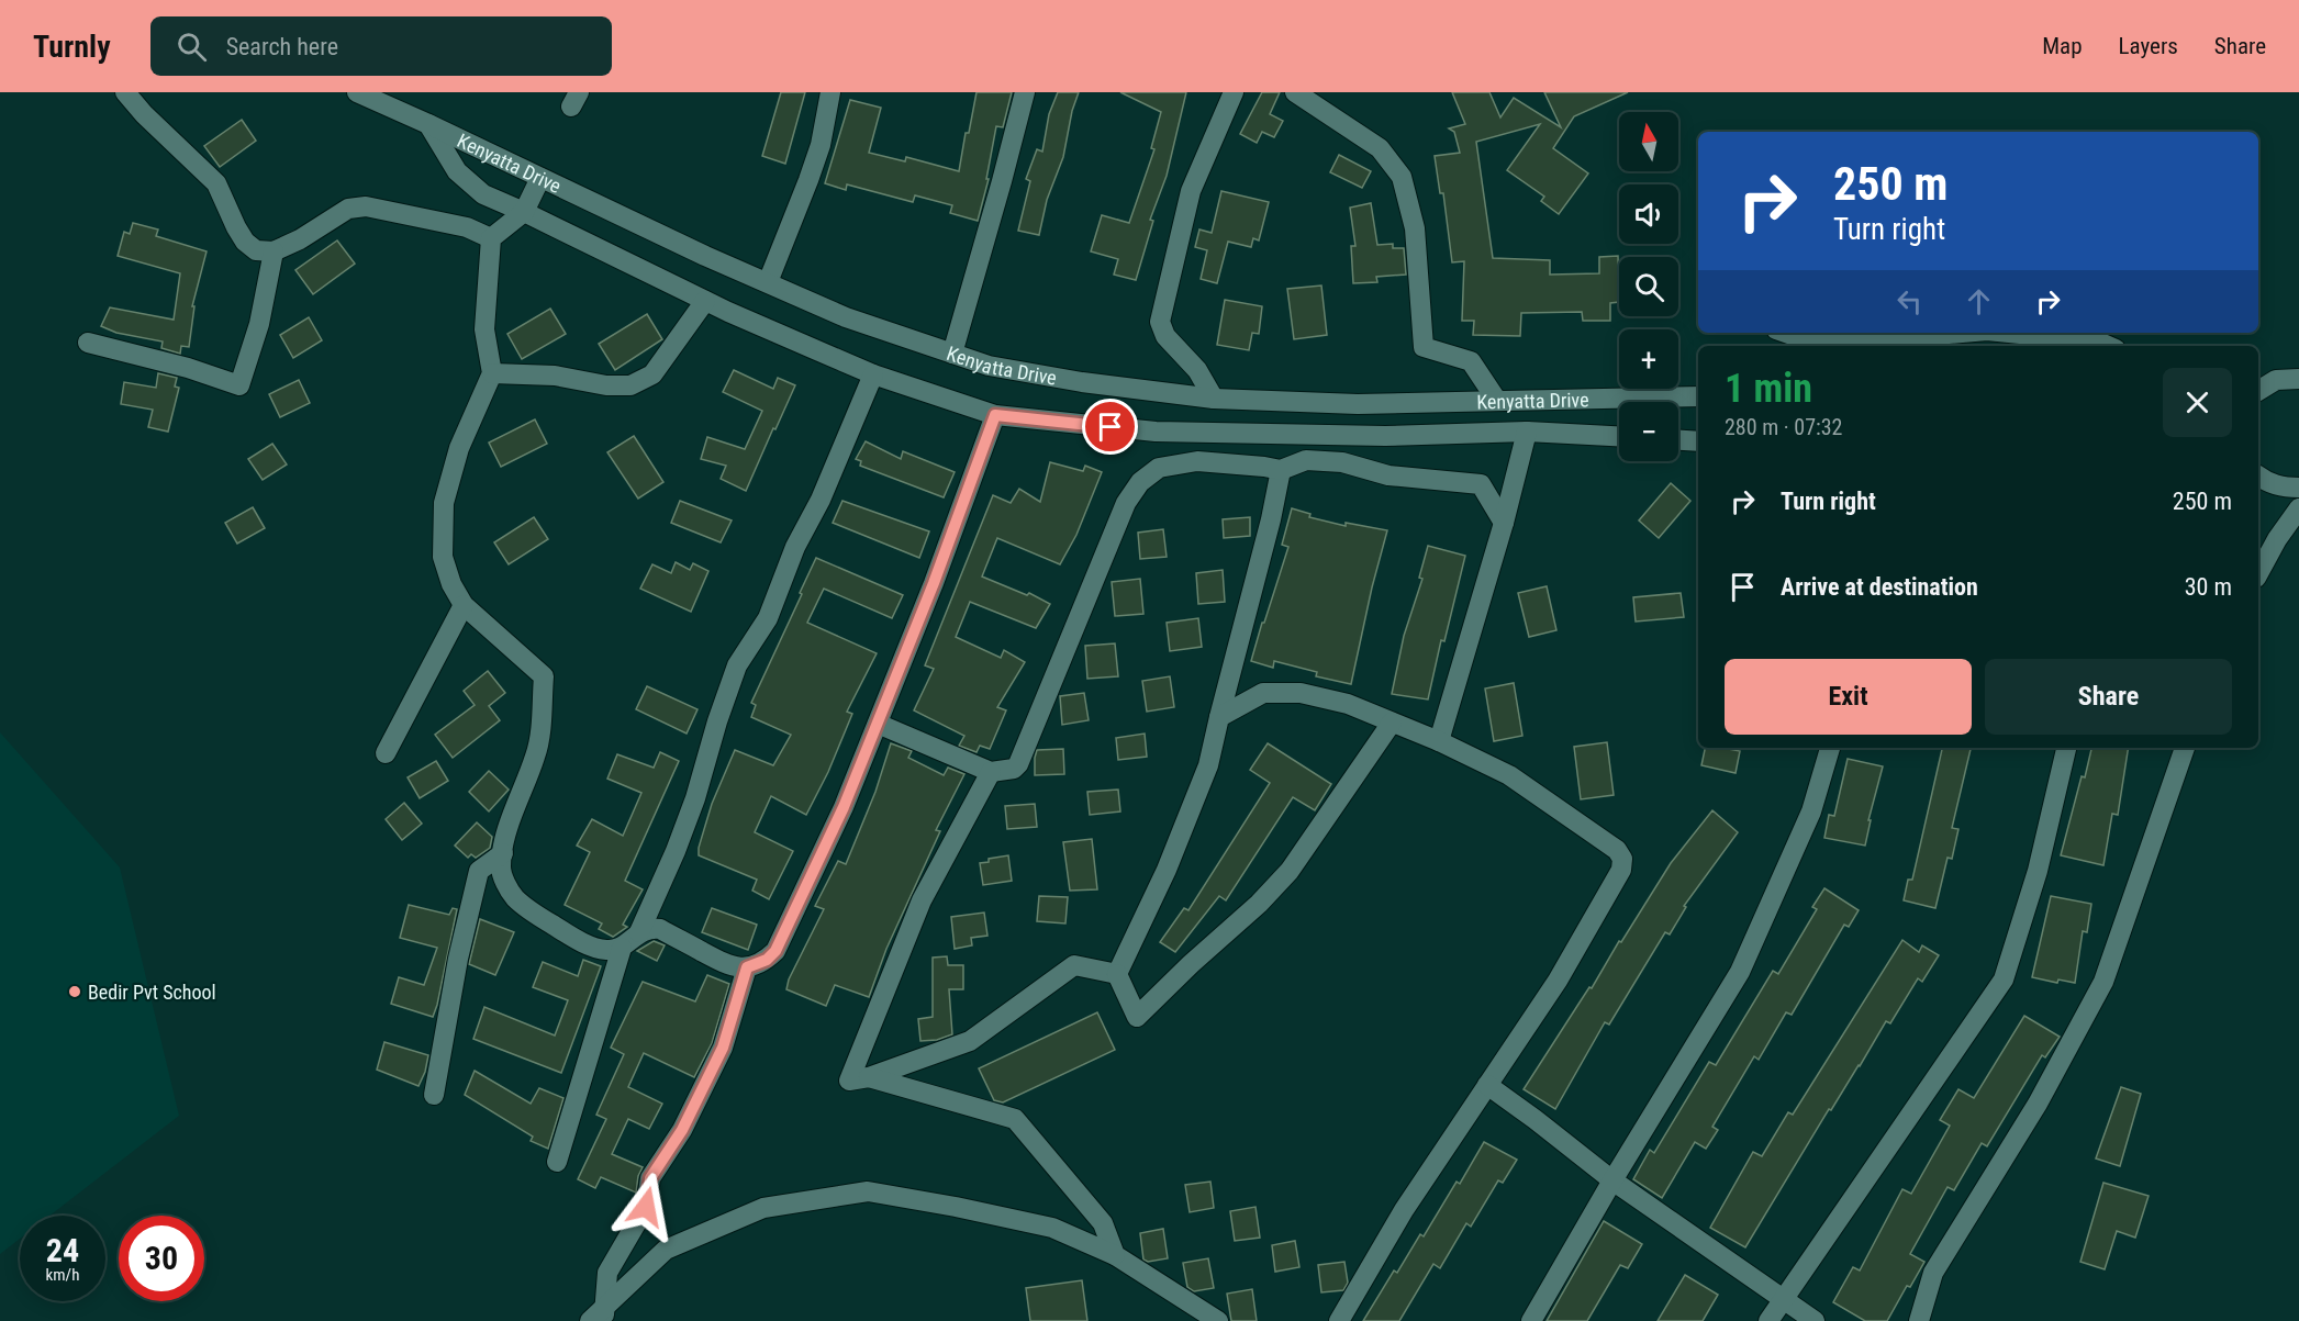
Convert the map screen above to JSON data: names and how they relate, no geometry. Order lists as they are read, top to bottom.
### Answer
{
  "streets": {
    "street": ["Kenyatta Drive"]
  },
  "places": ["Bedir Pvt School"],
  "north": "top",
  "page": {
    "header": "Turnly",
    "search": "Search here",
    "nav": ["Map", "Layers", "Share"],
    "map_buttons": ["+", "−"],
    "turn": ["250 m", "Turn right"],
    "heading": ["1 min", "280 m · 07:32"],
    "list": [
      {
        "name": "Turn right",
        "value": "250 m"
      },
      {
        "name": "Arrive at destination",
        "value": "30 m"
      }
    ],
    "buttons": ["Exit", "Share"],
    "speed": "24 km/h",
    "limit": "30"
  }
}
